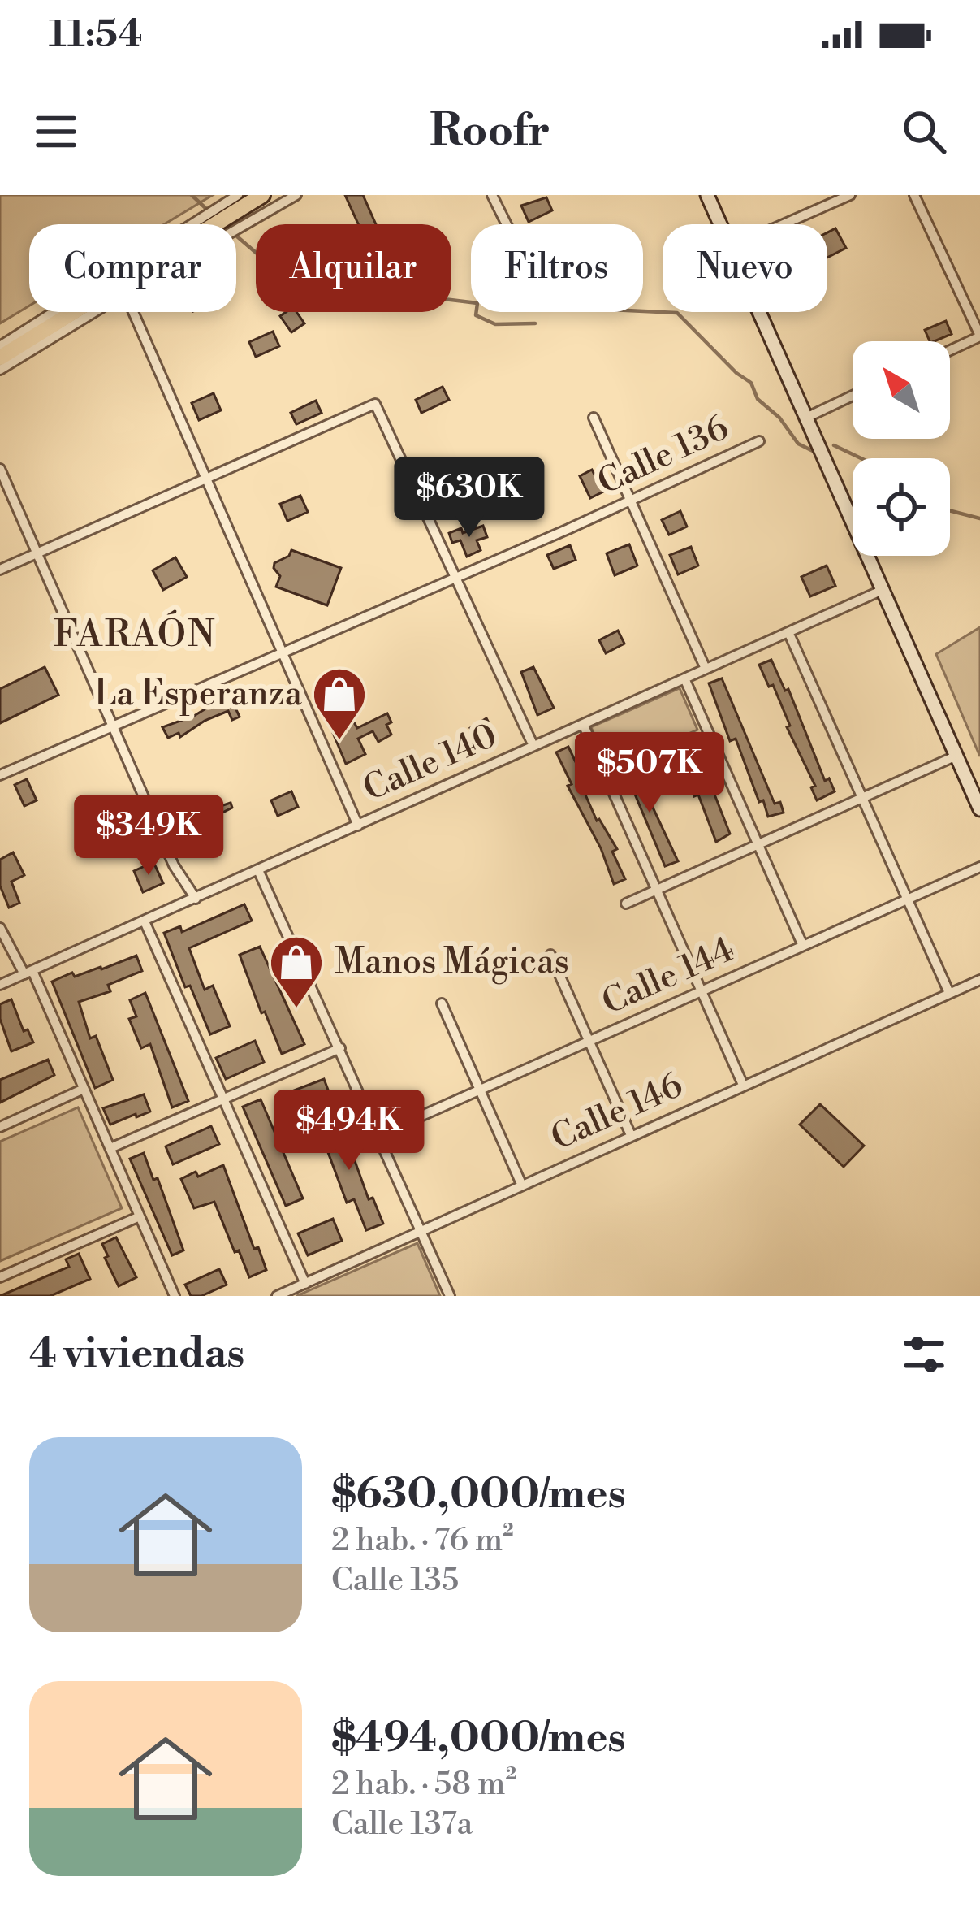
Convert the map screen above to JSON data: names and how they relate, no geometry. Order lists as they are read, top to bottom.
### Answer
{
  "streets": {
    "street": [
      "Calle 136",
      "Calle 140",
      "Calle 144",
      "Calle 146"
    ]
  },
  "districts": ["FARAÓN"],
  "places": {
    "shop": ["La Esperanza", "Manos Mágicas"]
  },
  "north": "top left",
  "page": {
    "status": "11:54",
    "header": "Roofr",
    "chip": [
      "Comprar",
      "Alquilar",
      "Filtros",
      "Nuevo"
    ],
    "price": [
      "$630K",
      "$507K",
      "$349K",
      "$494K"
    ],
    "heading": "4 viviendas",
    "list": [
      {
        "name": "$630,000/mes",
        "note": "2 hab. · 76 m² · Calle 135"
      },
      {
        "name": "$494,000/mes",
        "note": "2 hab. · 58 m² · Calle 137a"
      }
    ]
  }
}
